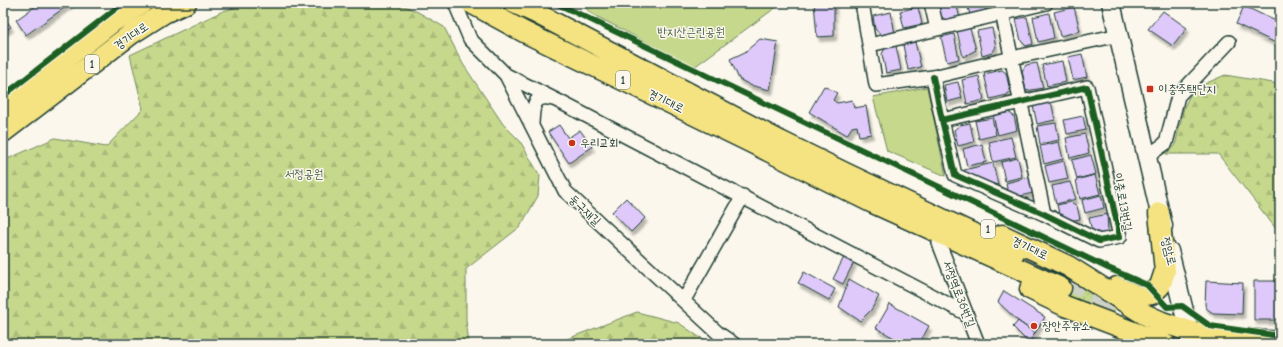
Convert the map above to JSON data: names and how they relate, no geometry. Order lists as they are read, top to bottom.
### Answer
{
  "streets": {
    "main road": ["경기대로", "1"],
    "street": [
      "이충로13번길",
      "둥구재길",
      "정암로",
      "서정역로36번길"
    ]
  },
  "crossings": [
    ["경기대로", "정암로"],
    ["경기대로", "서정역로36번길"]
  ],
  "parks": ["반지산근린공원", "서정공원"],
  "places": {
    "transit": ["이충주택단지"],
    "other": ["우리교회", "장안주유소"]
  }
}
